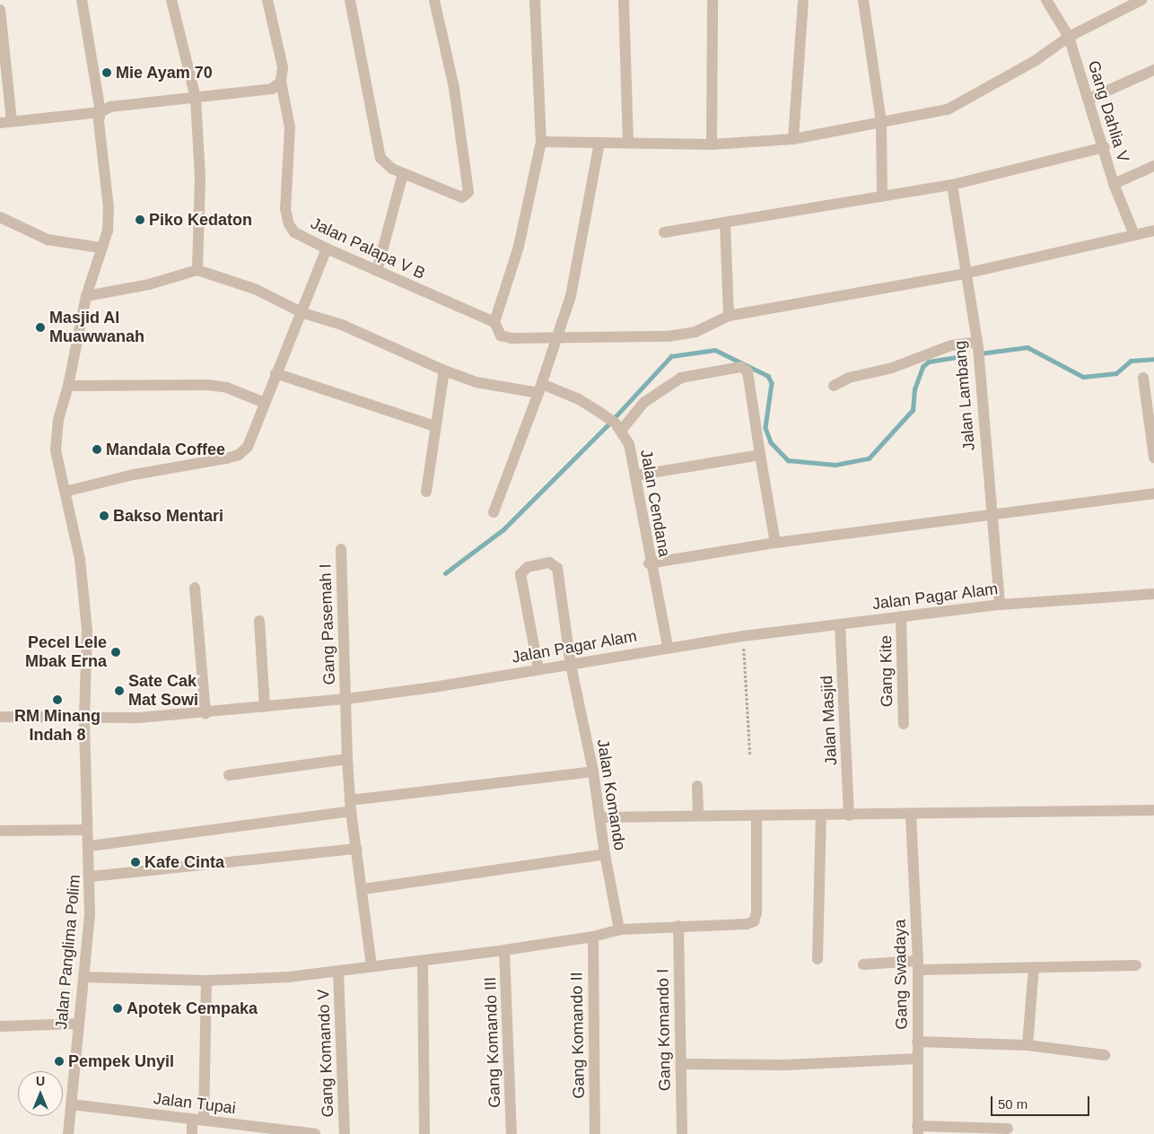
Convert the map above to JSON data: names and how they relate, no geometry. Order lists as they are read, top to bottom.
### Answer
{
  "streets": {
    "street": [
      "Gang Dahlia V",
      "Jalan Palapa V B",
      "Jalan Lambang",
      "Jalan Cendana",
      "Jalan Pagar Alam",
      "Gang Pasemah I",
      "Gang Kite",
      "Jalan Masjid",
      "Jalan Komando",
      "Jalan Panglima Polim",
      "Gang Swadaya",
      "Gang Komando I",
      "Gang Komando II",
      "Gang Komando III",
      "Gang Komando V",
      "Jalan Tupai"
    ]
  },
  "crossings": [
    ["Jalan Lambang", "Jalan Pagar Alam"],
    ["Jalan Cendana", "Jalan Pagar Alam"],
    ["Jalan Pagar Alam", "Gang Pasemah I"],
    ["Jalan Pagar Alam", "Gang Kite"],
    ["Jalan Pagar Alam", "Jalan Masjid"],
    ["Jalan Pagar Alam", "Jalan Komando"],
    ["Jalan Pagar Alam", "Jalan Panglima Polim"],
    ["Jalan Panglima Polim", "Jalan Tupai"]
  ],
  "places": [
    "Mie Ayam 70",
    "Piko Kedaton",
    "Masjid Al Muawwanah",
    "Mandala Coffee",
    "Bakso Mentari",
    "Pecel Lele Mbak Erna",
    "Sate Cak Mat Sowi",
    "RM Minang Indah 8",
    "Kafe Cinta",
    "Apotek Cempaka",
    "Pempek Unyil"
  ],
  "scale_bar": "50 m",
  "north": "top"
}
